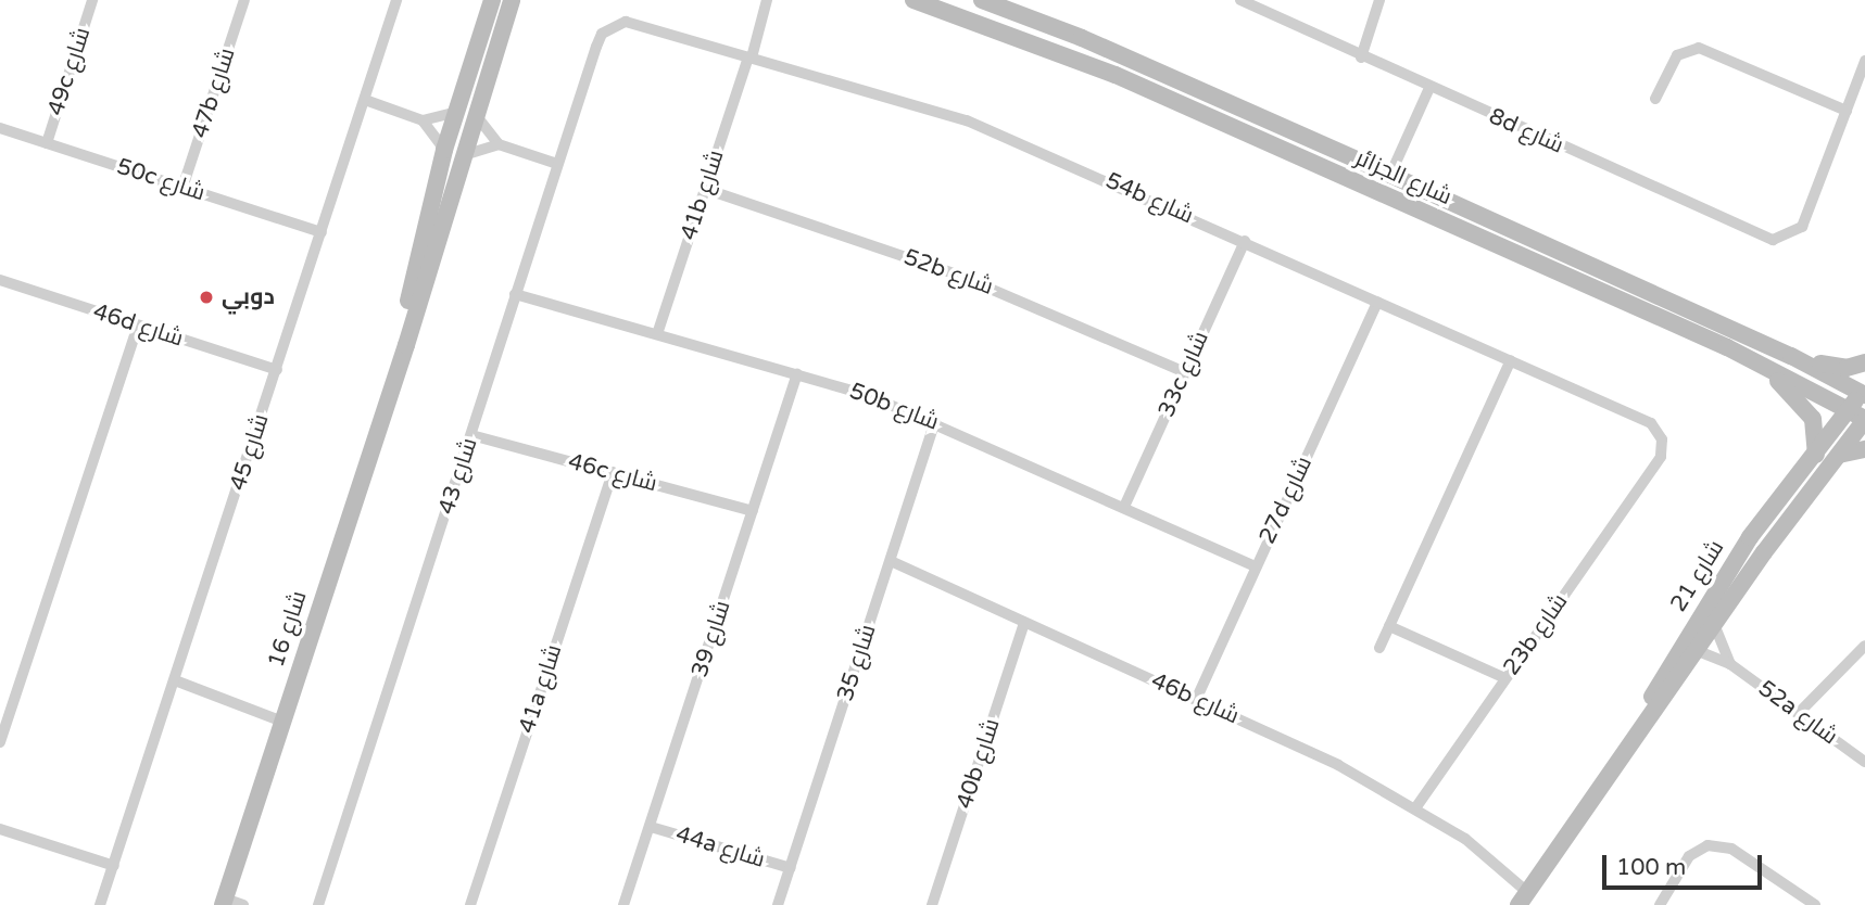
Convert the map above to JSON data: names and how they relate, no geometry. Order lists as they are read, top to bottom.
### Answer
{
  "streets": {
    "street": [
      "49c شارع",
      "47b شارع",
      "8d شارع",
      "شارع الجزائر",
      "50c شارع",
      "41b شارع",
      "54b شارع",
      "52b شارع",
      "46d شارع",
      "33c شارع",
      "50b شارع",
      "شارع 45",
      "46c شارع",
      "شارع 43",
      "27d شارع",
      "شارع 21",
      "شارع 16",
      "23b شارع",
      "شارع 39",
      "شارع 35",
      "41a شارع",
      "46b شارع",
      "52a شارع",
      "40b شارع",
      "44a شارع"
    ]
  },
  "crossings": [
    ["49c شارع", "50c شارع"],
    ["47b شارع", "50c شارع"],
    ["شارع الجزائر", "شارع 21"],
    ["50c شارع", "شارع 45"],
    ["41b شارع", "54b شارع"],
    ["41b شارع", "52b شارع"],
    ["41b شارع", "50b شارع"],
    ["54b شارع", "33c شارع"],
    ["54b شارع", "شارع 43"],
    ["54b شارع", "27d شارع"],
    ["54b شارع", "23b شارع"],
    ["52b شارع", "33c شارع"],
    ["46d شارع", "شارع 45"],
    ["33c شارع", "50b شارع"],
    ["50b شارع", "شارع 43"],
    ["50b شارع", "27d شارع"],
    ["50b شارع", "شارع 39"],
    ["50b شارع", "شارع 35"],
    ["46c شارع", "شارع 43"],
    ["46c شارع", "شارع 39"],
    ["46c شارع", "41a شارع"],
    ["27d شارع", "46b شارع"],
    ["شارع 21", "46b شارع"],
    ["شارع 21", "52a شارع"],
    ["23b شارع", "46b شارع"],
    ["شارع 39", "44a شارع"],
    ["شارع 35", "46b شارع"],
    ["شارع 35", "44a شارع"],
    ["46b شارع", "40b شارع"]
  ],
  "places": ["دوبي"],
  "scale_bar": "100 m"
}
